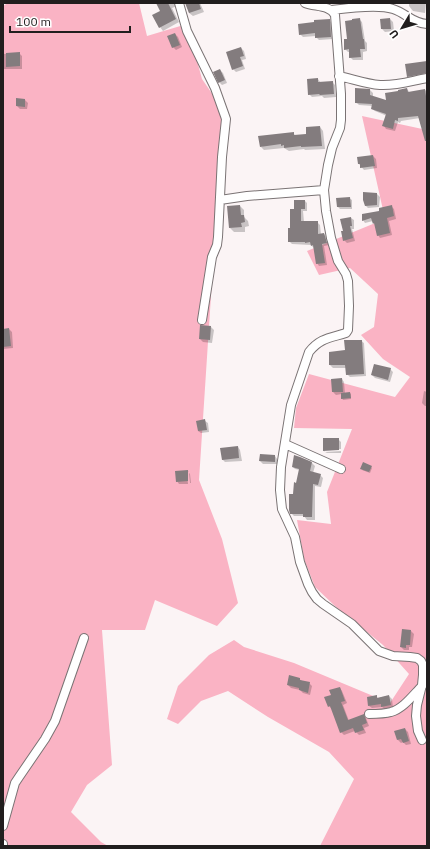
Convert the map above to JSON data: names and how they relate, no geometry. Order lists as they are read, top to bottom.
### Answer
{
  "scale_bar": "100 m",
  "north": "bottom left"
}
